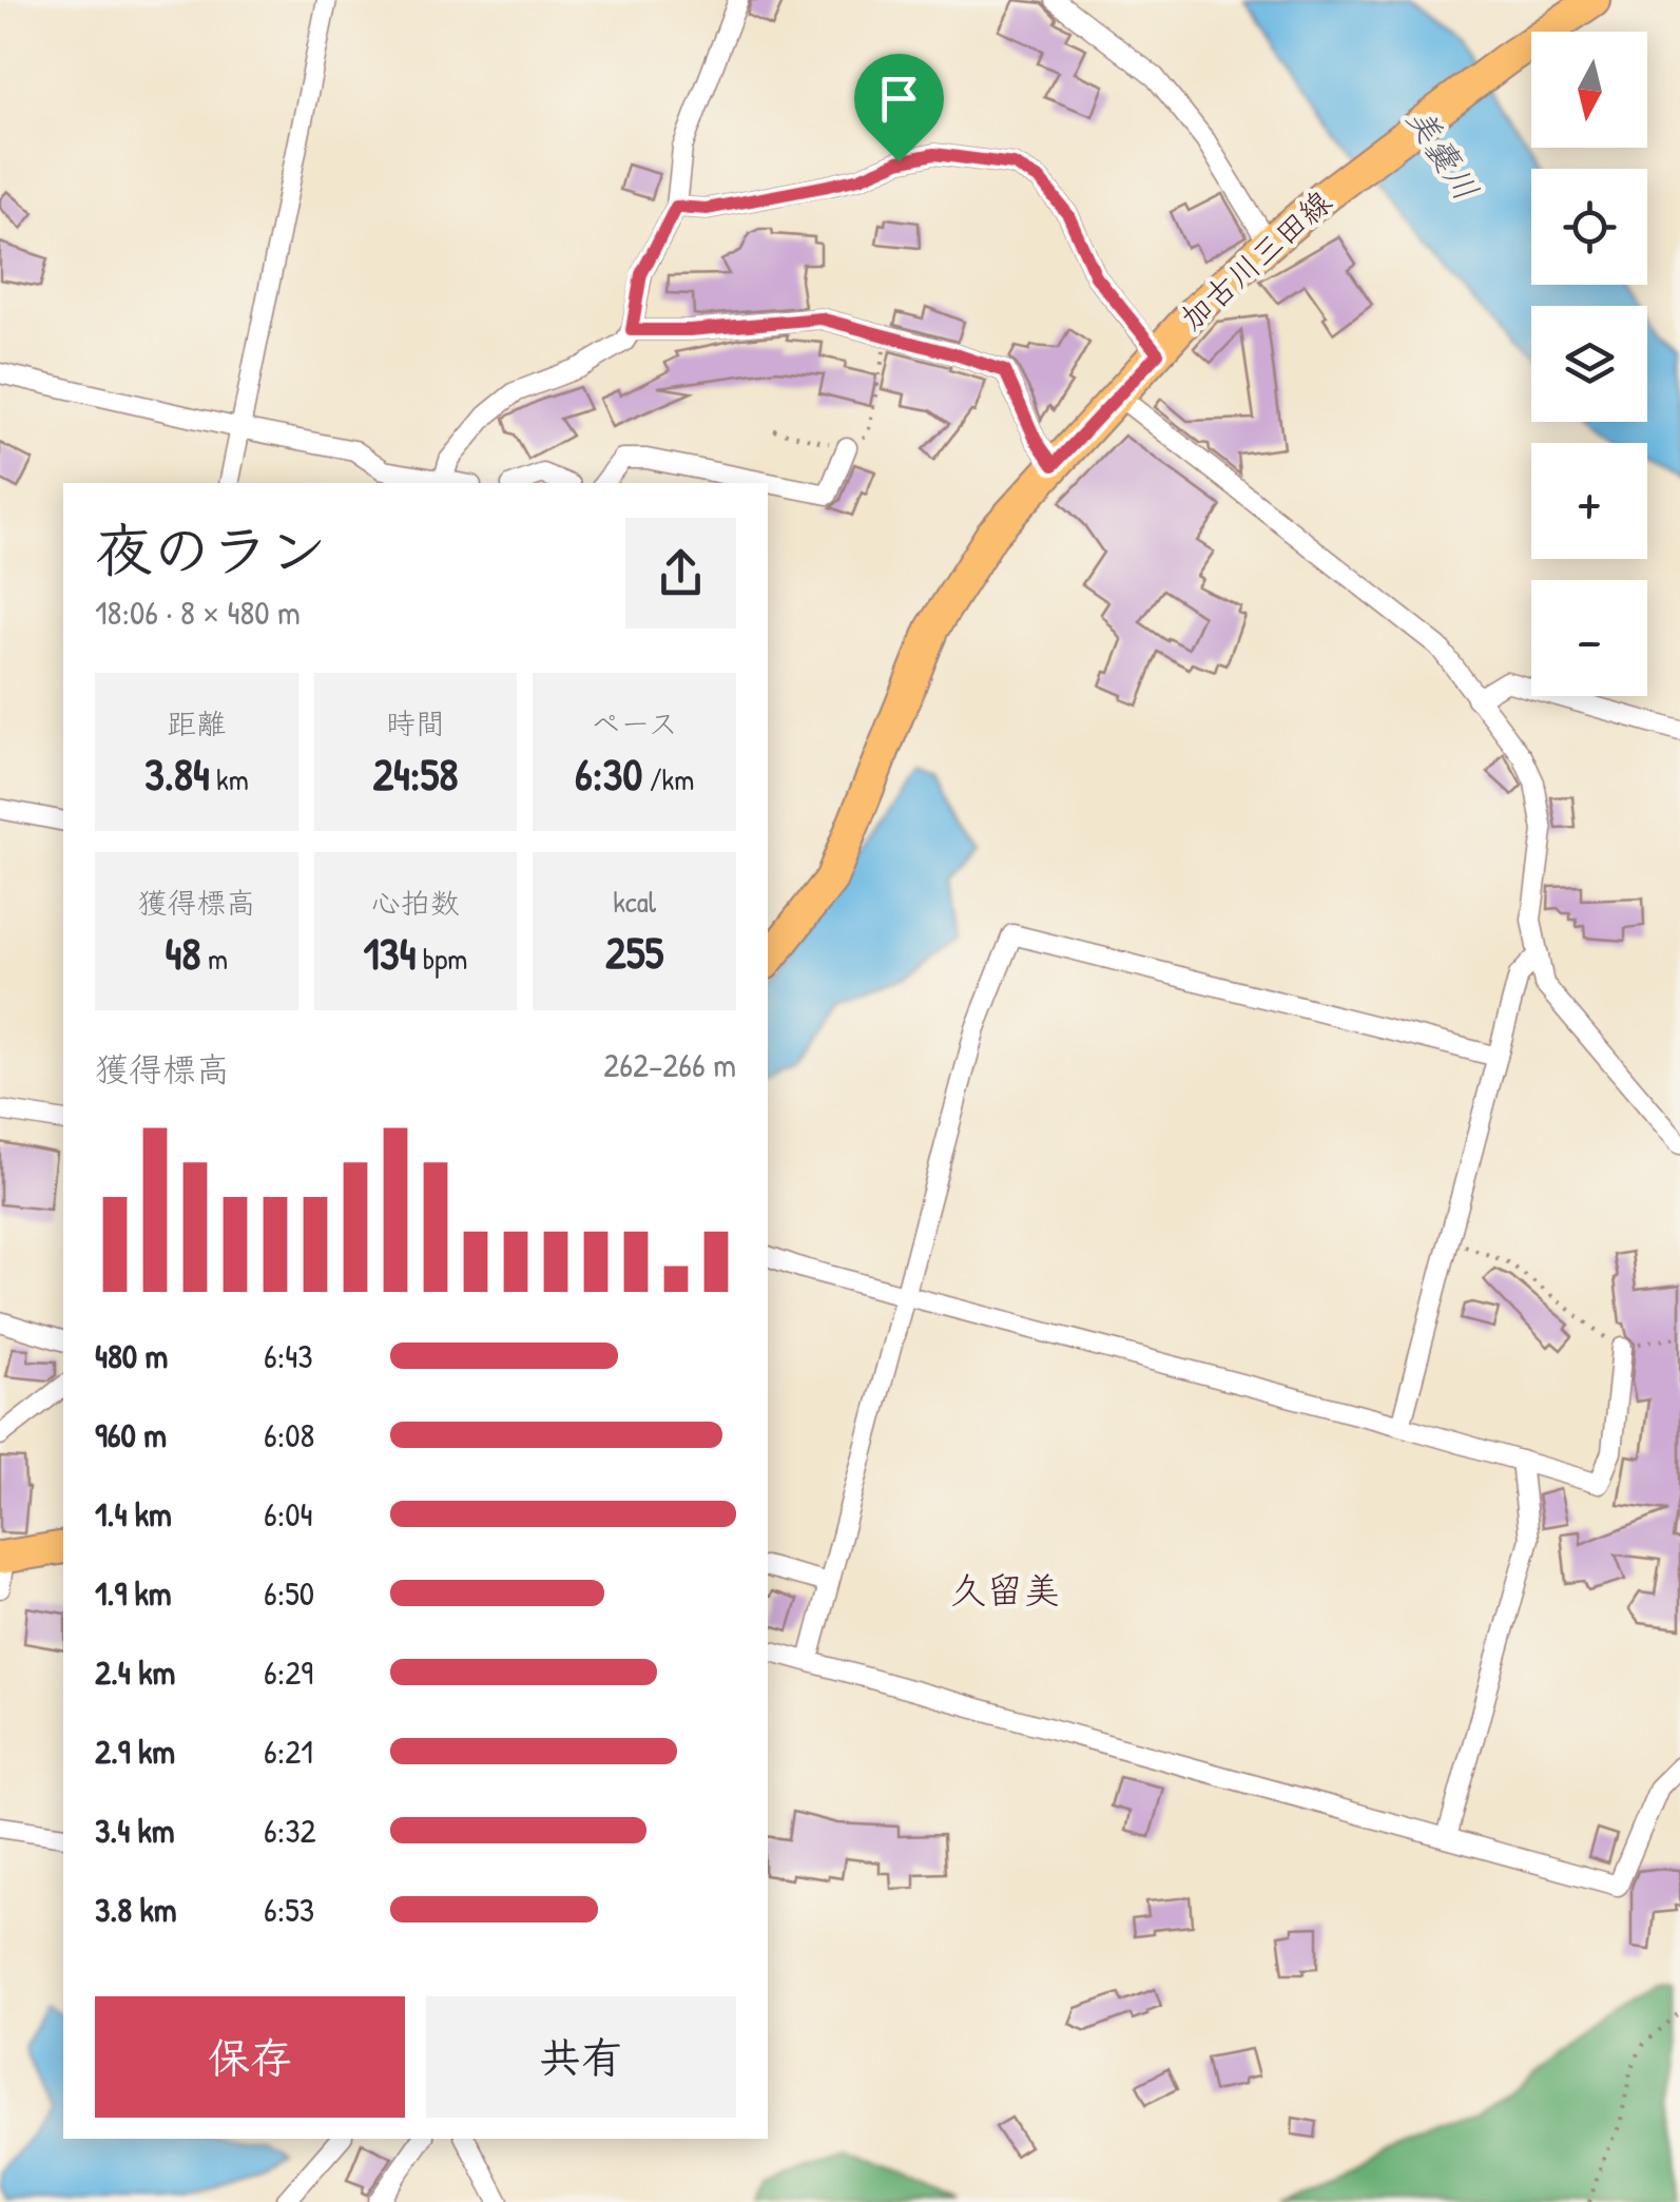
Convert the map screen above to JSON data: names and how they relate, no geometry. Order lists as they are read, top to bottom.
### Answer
{
  "streets": {
    "main road": ["加古川三田線"]
  },
  "districts": ["久留美"],
  "water": ["美嚢川"],
  "north": "bottom",
  "page": {
    "map_buttons": ["+", "−"],
    "heading": ["夜のラン", "18:06 · 8 × 480 m"],
    "stats": [
      ["距離", "3.84 km"],
      ["時間", "24:58"],
      ["ペース", "6:30 /km"],
      ["獲得標高", "48 m"],
      ["心拍数", "134 bpm"],
      ["kcal", "255"]
    ],
    "chart": ["獲得標高", "262–266 m"],
    "list": [
      {
        "name": "480 m",
        "note": "6:43"
      },
      {
        "name": "960 m",
        "note": "6:08"
      },
      {
        "name": "1.4 km",
        "note": "6:04"
      },
      {
        "name": "1.9 km",
        "note": "6:50"
      },
      {
        "name": "2.4 km",
        "note": "6:29"
      },
      {
        "name": "2.9 km",
        "note": "6:21"
      },
      {
        "name": "3.4 km",
        "note": "6:32"
      },
      {
        "name": "3.8 km",
        "note": "6:53"
      }
    ],
    "buttons": ["保存", "共有"]
  }
}
